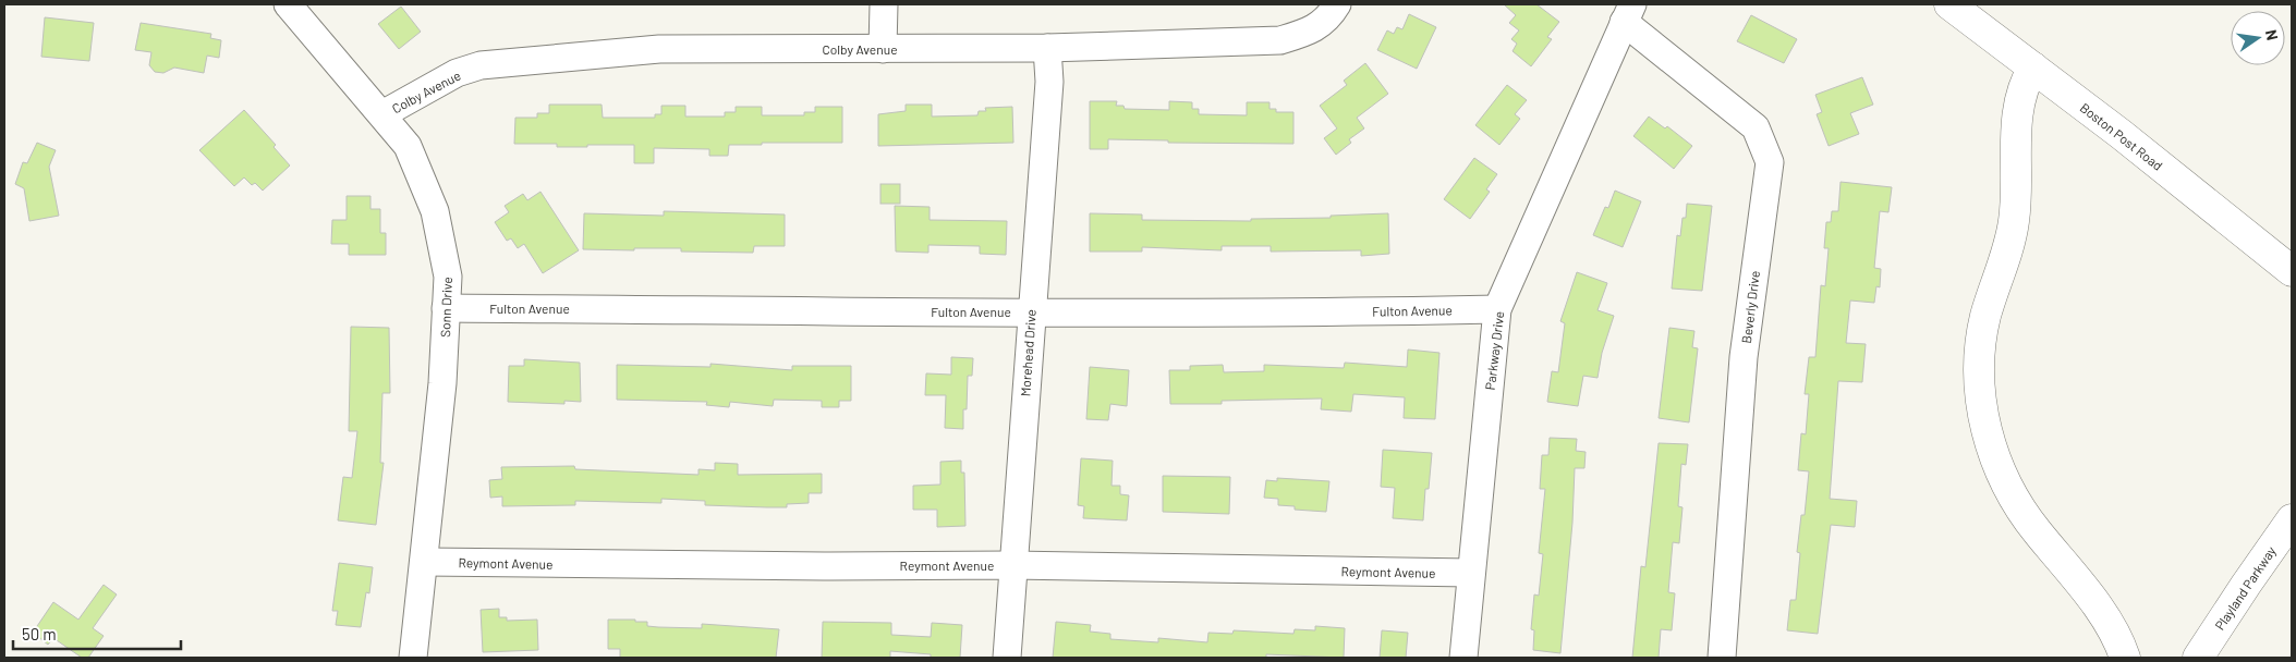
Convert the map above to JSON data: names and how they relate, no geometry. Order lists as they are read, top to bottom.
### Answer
{
  "streets": {
    "main road": ["Boston Post Road", "Playland Parkway"],
    "street": [
      "Colby Avenue",
      "Sonn Drive",
      "Beverly Drive",
      "Fulton Avenue",
      "Parkway Drive",
      "Morehead Drive",
      "Reymont Avenue"
    ]
  },
  "crossings": [
    ["Colby Avenue", "Sonn Drive"],
    ["Colby Avenue", "Morehead Drive"],
    ["Sonn Drive", "Fulton Avenue"],
    ["Sonn Drive", "Reymont Avenue"],
    ["Beverly Drive", "Parkway Drive"],
    ["Fulton Avenue", "Parkway Drive"],
    ["Fulton Avenue", "Morehead Drive"],
    ["Parkway Drive", "Reymont Avenue"],
    ["Morehead Drive", "Reymont Avenue"]
  ],
  "scale_bar": "50 m",
  "north": "right"
}
